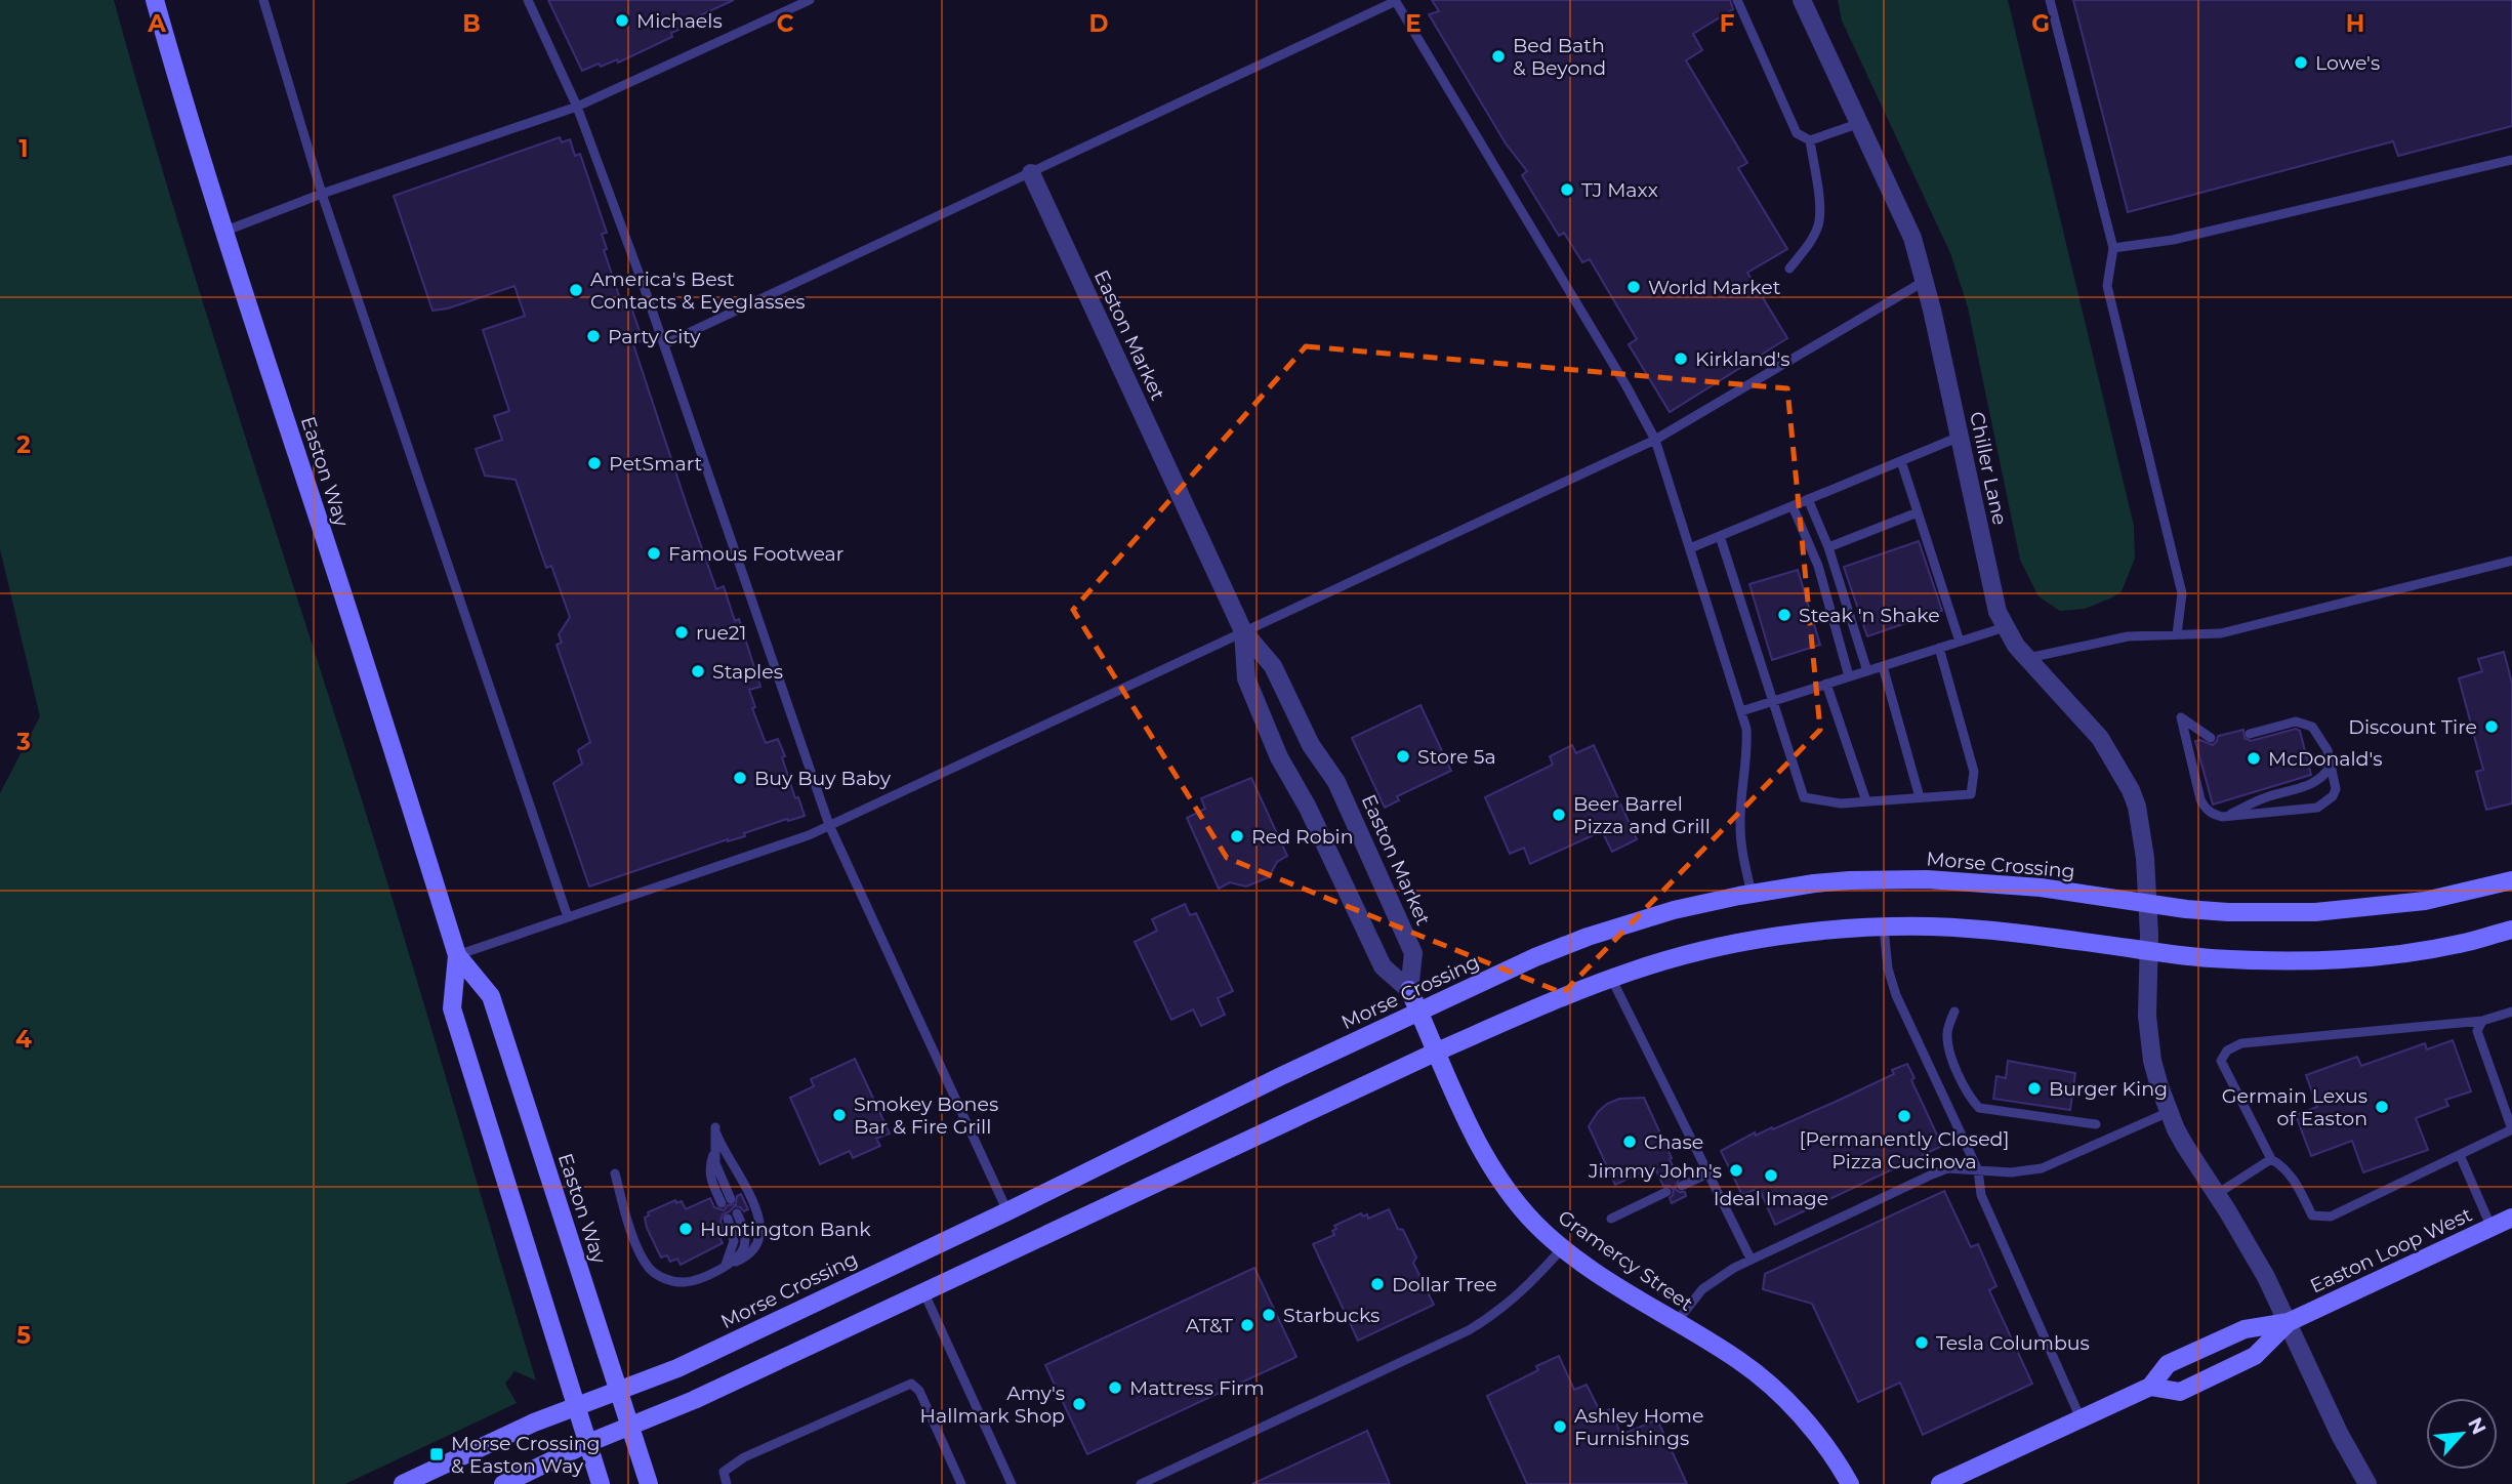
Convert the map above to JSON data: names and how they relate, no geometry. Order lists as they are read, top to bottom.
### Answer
{
  "streets": {
    "main road": [
      "Easton Way",
      "Morse Crossing",
      "Easton Loop West",
      "Gramercy Street"
    ],
    "street": ["Easton Market", "Chiller Lane"]
  },
  "crossings": [
    ["Easton Market", "Gramercy Street"],
    ["Chiller Lane", "Morse Crossing"],
    ["Chiller Lane", "Easton Loop West"],
    ["Easton Way", "Morse Crossing"],
    ["Morse Crossing", "Gramercy Street"]
  ],
  "places": {
    "other": [
      "Michaels",
      "Bed Bath & Beyond",
      "Lowe's",
      "TJ Maxx",
      "World Market",
      "America's Best Contacts & Eyeglasses",
      "Party City",
      "Kirkland's",
      "PetSmart",
      "Famous Footwear",
      "Steak 'n Shake",
      "rue21",
      "Staples",
      "Discount Tire",
      "Store 5a",
      "McDonald's",
      "Buy Buy Baby",
      "Beer Barrel Pizza and Grill",
      "Red Robin",
      "Burger King",
      "Germain Lexus of Easton",
      "Smokey Bones Bar & Fire Grill",
      "[Permanently Closed] Pizza Cucinova",
      "Chase",
      "Jimmy John's",
      "Ideal Image",
      "Huntington Bank",
      "Dollar Tree",
      "Starbucks",
      "AT&T",
      "Tesla Columbus",
      "Mattress Firm",
      "Amy's Hallmark Shop",
      "Ashley Home Furnishings"
    ],
    "transit": ["Morse Crossing & Easton Way"]
  },
  "north": "top right",
  "grid": {
    "columns": [
      "A",
      "B",
      "C",
      "D",
      "E",
      "F",
      "G",
      "H"
    ],
    "rows": [
      "1",
      "2",
      "3",
      "4",
      "5"
    ]
  }
}
